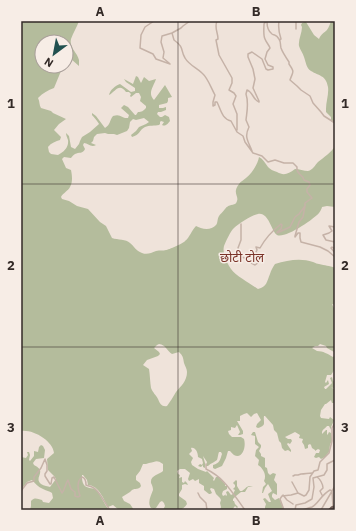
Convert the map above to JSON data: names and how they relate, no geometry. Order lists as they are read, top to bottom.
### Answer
{
  "districts": ["छोटी टोल"],
  "north": "bottom left",
  "grid": {
    "columns": ["A", "B"],
    "rows": ["1", "2", "3"]
  }
}
